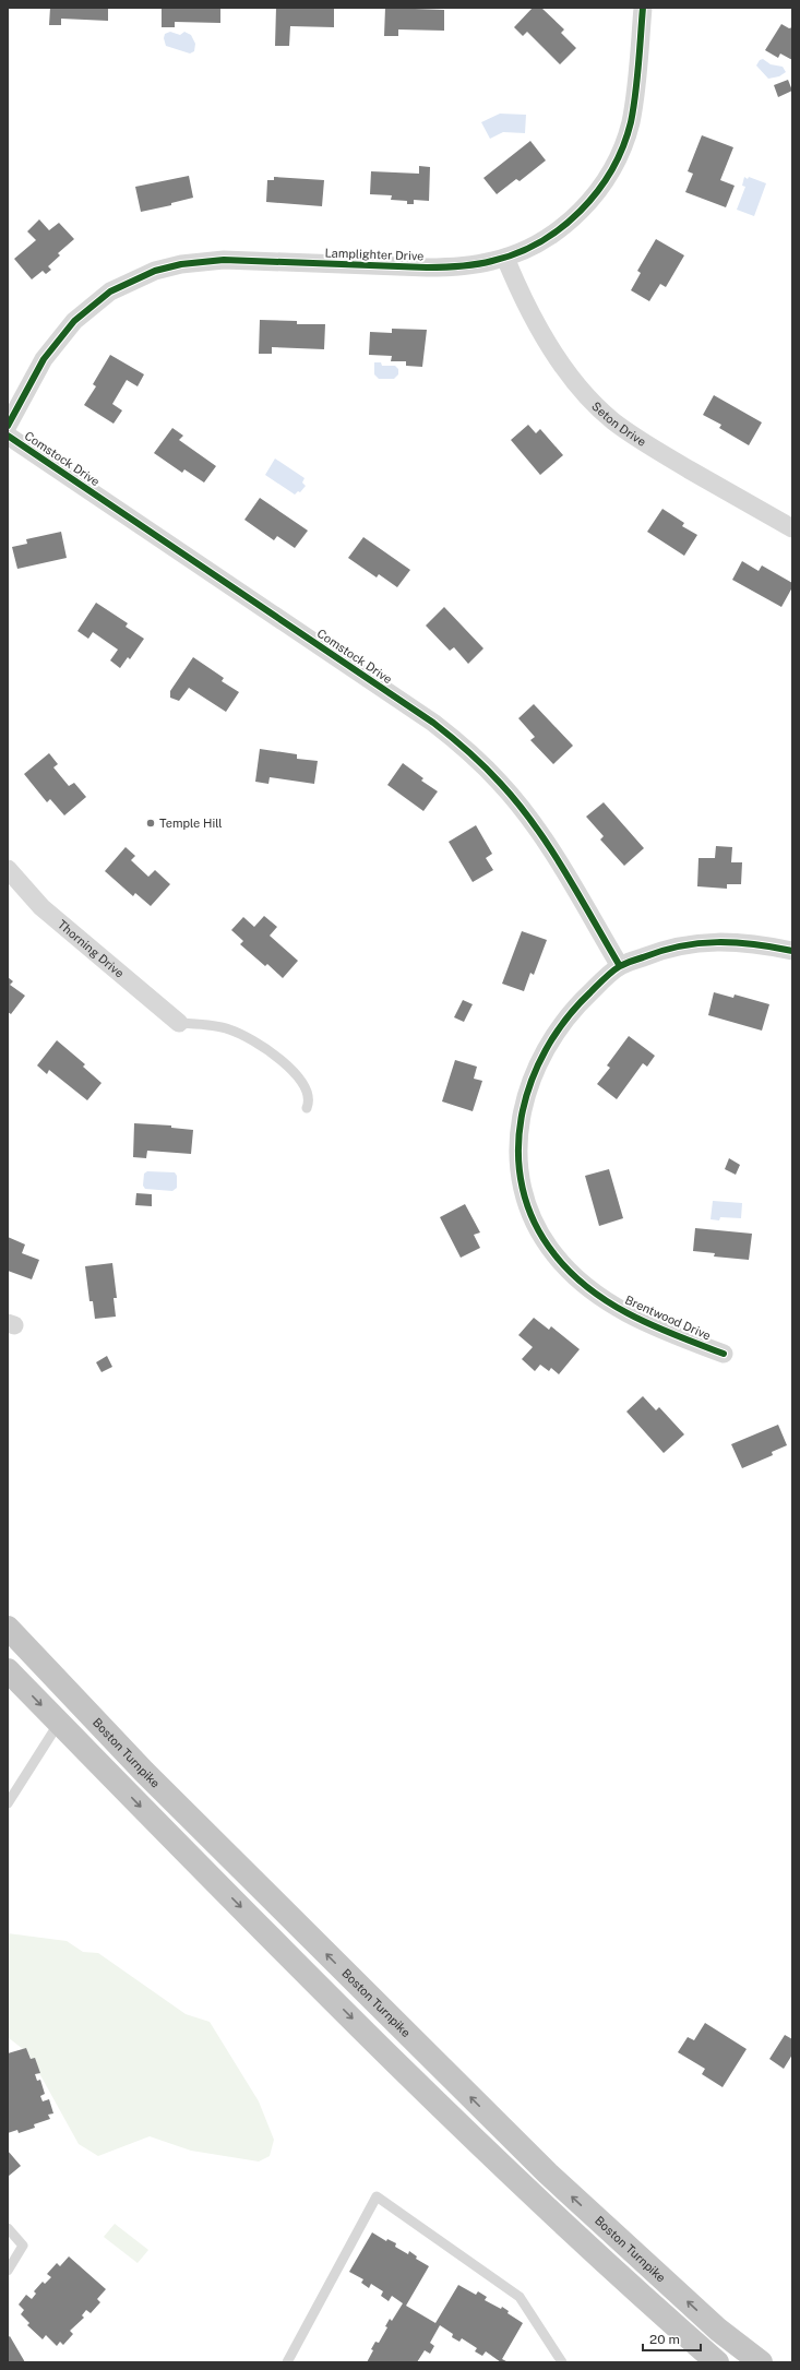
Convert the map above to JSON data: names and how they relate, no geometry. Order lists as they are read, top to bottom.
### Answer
{
  "streets": {
    "highway": ["Boston Turnpike"],
    "street": [
      "Lamplighter Drive",
      "Seton Drive",
      "Comstock Drive",
      "Thorning Drive",
      "Brentwood Drive"
    ]
  },
  "crossings": [
    ["Lamplighter Drive", "Seton Drive"],
    ["Comstock Drive", "Brentwood Drive"]
  ],
  "places": ["Temple Hill"],
  "scale_bar": "20 m"
}
